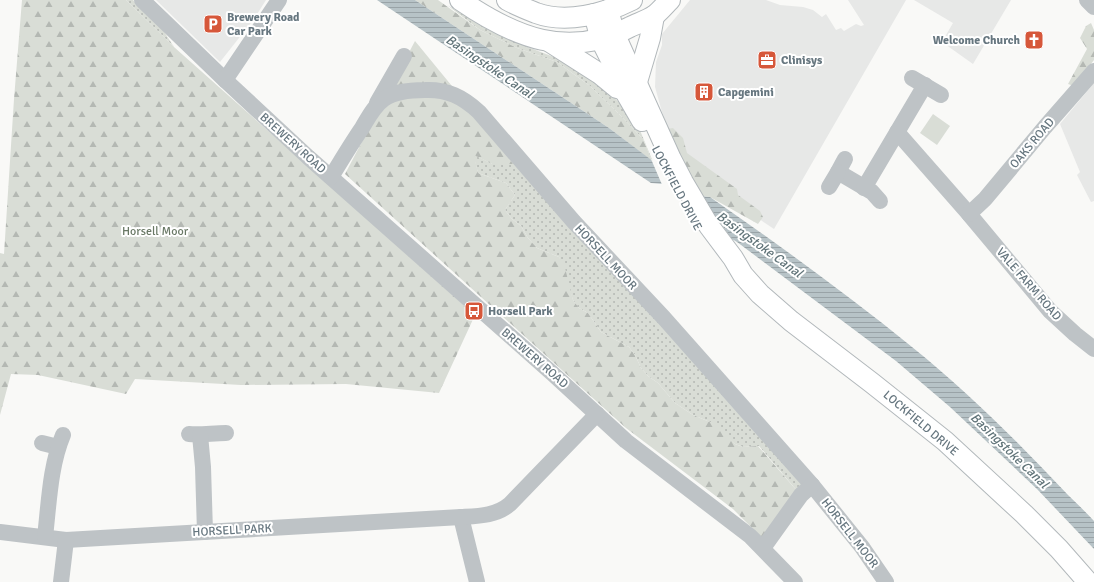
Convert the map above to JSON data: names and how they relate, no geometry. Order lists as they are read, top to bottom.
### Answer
{
  "streets": {
    "main road": ["LOCKFIELD DRIVE"],
    "street": [
      "BREWERY ROAD",
      "OAKS ROAD",
      "HORSELL MOOR",
      "VALE FARM ROAD",
      "HORSELL PARK"
    ]
  },
  "crossings": [
    ["BREWERY ROAD", "HORSELL MOOR"],
    ["BREWERY ROAD", "HORSELL PARK"],
    ["OAKS ROAD", "VALE FARM ROAD"]
  ],
  "water": ["Basingstoke Canal"],
  "parks": ["Horsell Moor"],
  "places": {
    "parking": ["Brewery Road Car Park"],
    "church": ["Welcome Church"],
    "office": ["Clinisys"],
    "building": ["Capgemini"],
    "bus stop": ["Horsell Park"]
  }
}
